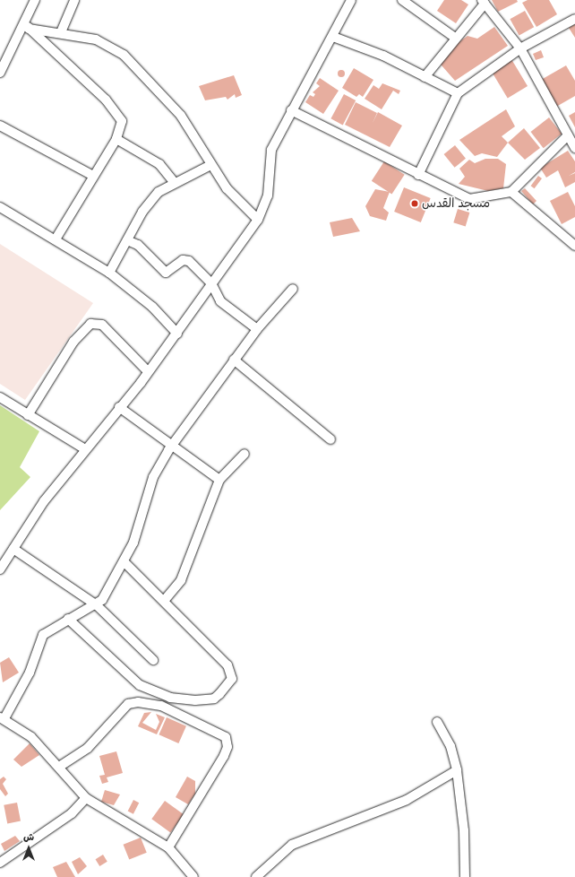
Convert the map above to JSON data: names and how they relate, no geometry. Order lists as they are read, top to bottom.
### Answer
{
  "places": ["مسجد القدس"],
  "north": "top"
}
